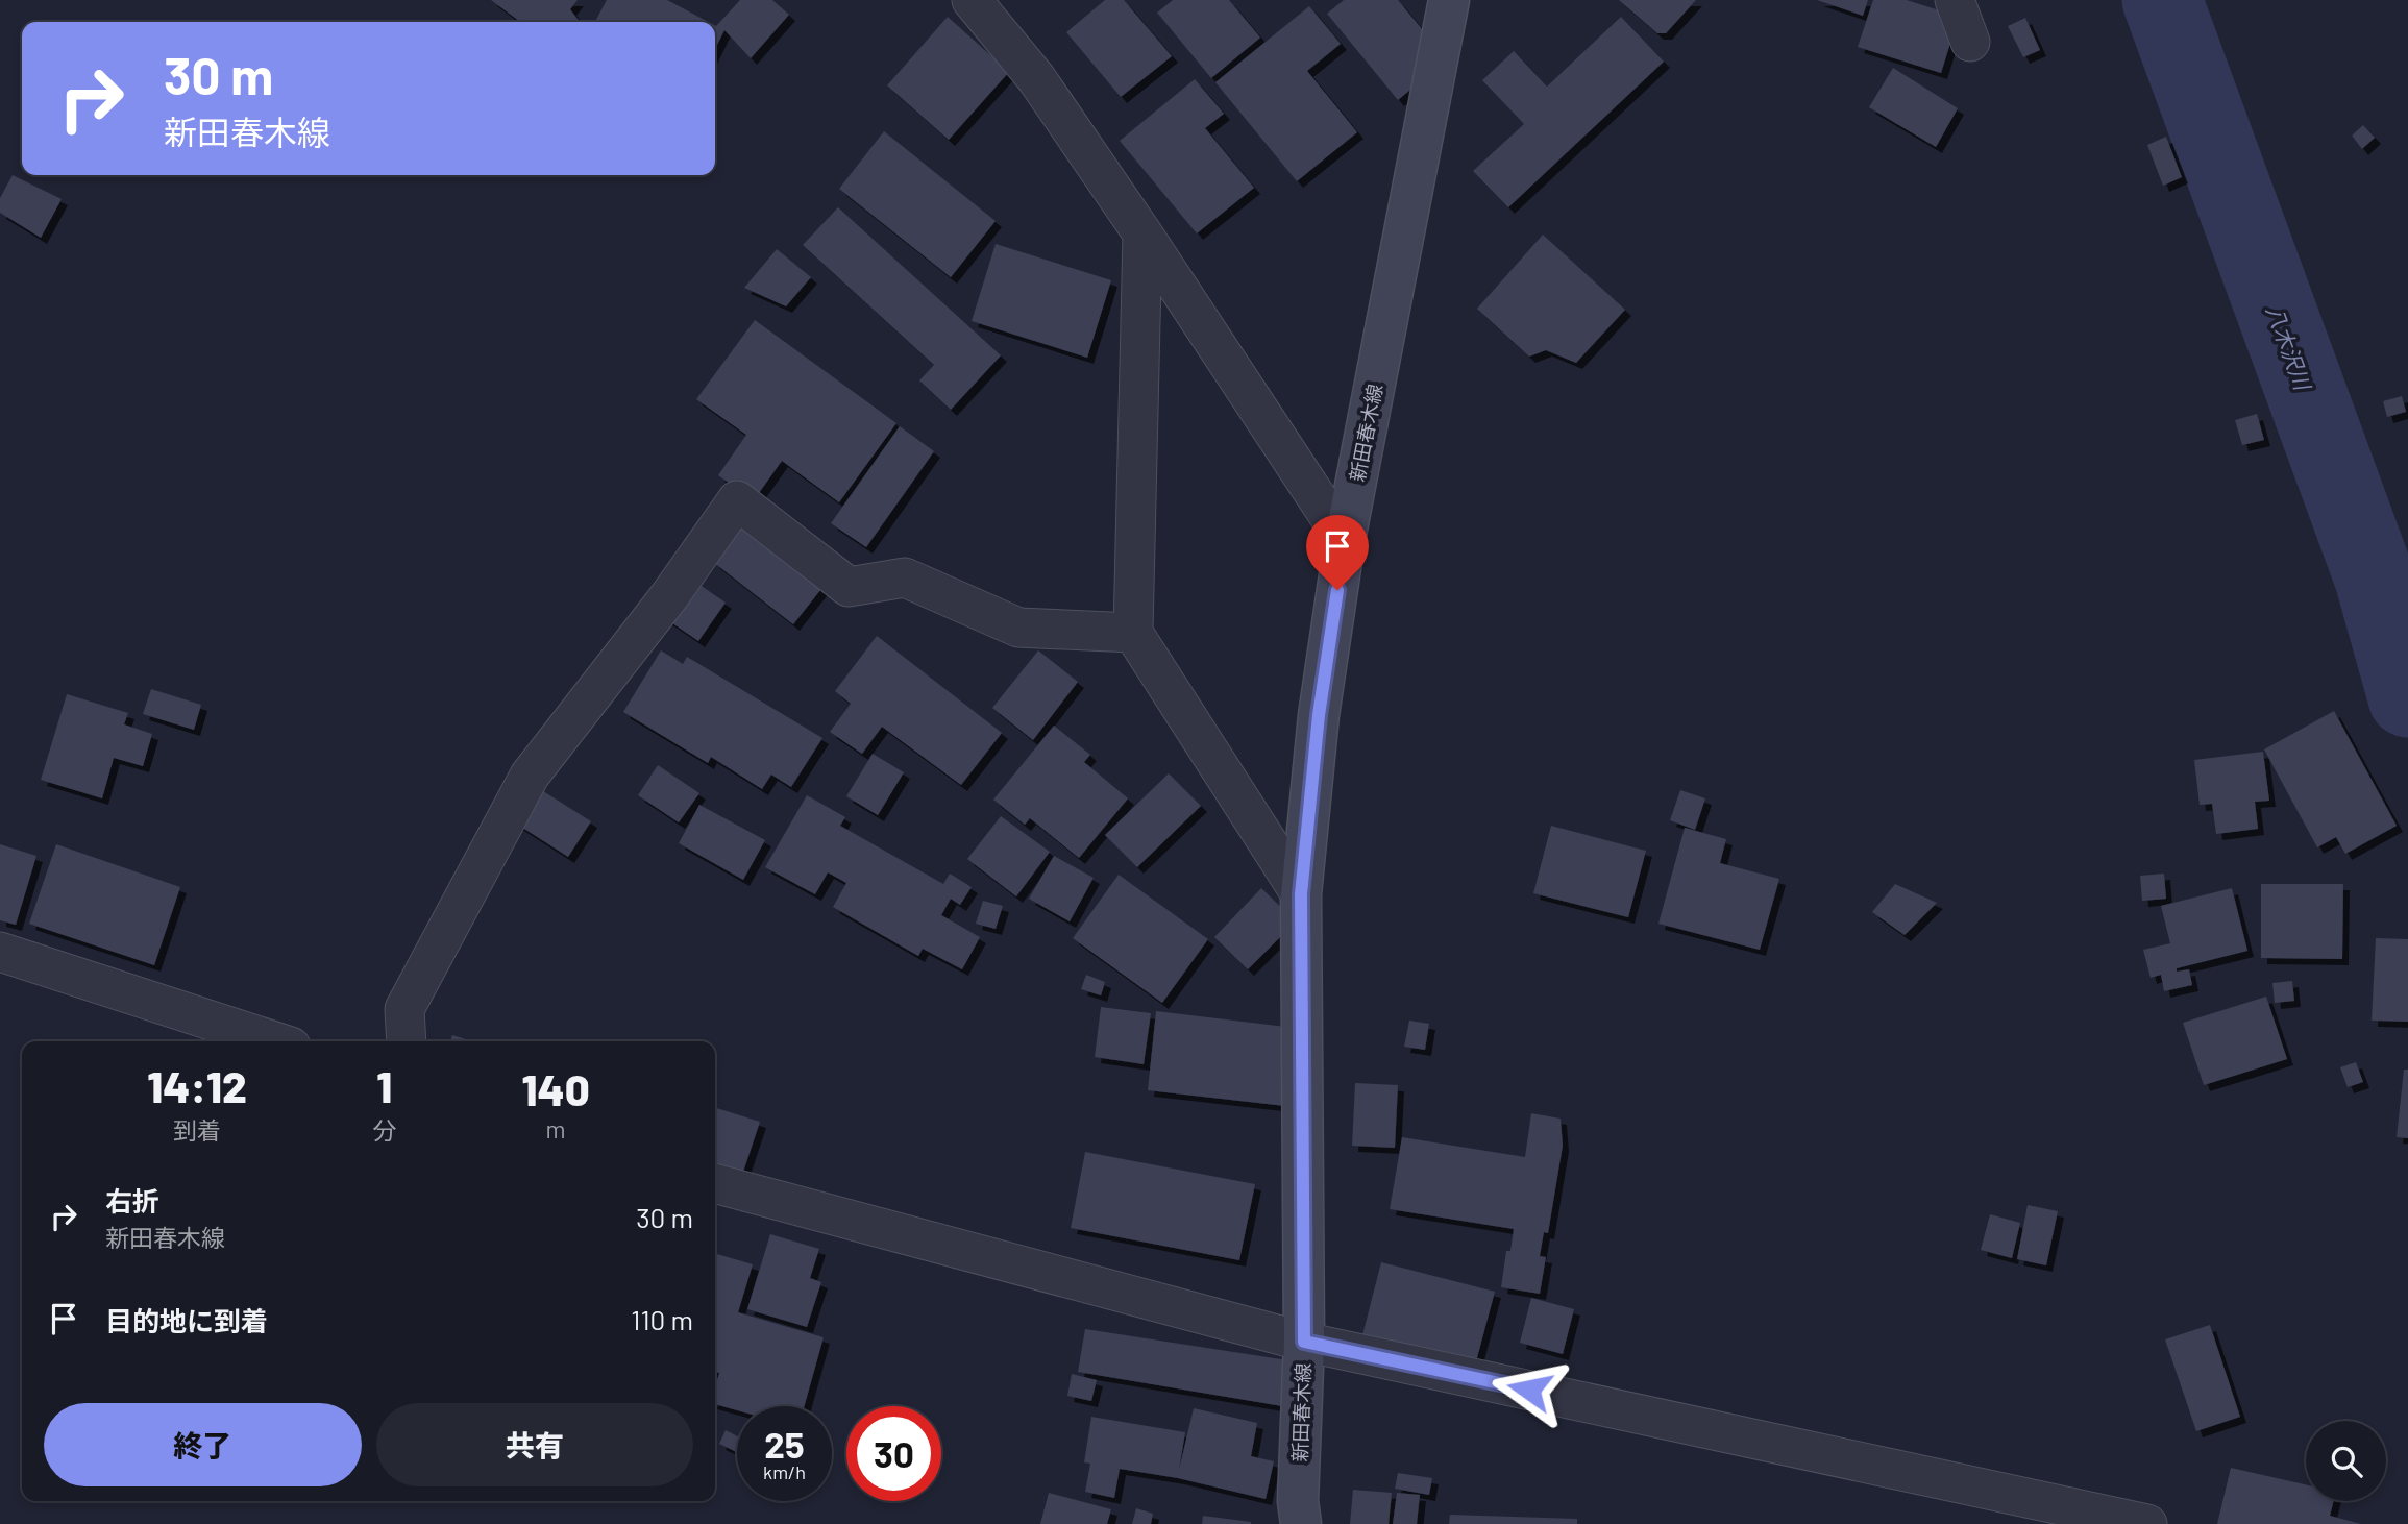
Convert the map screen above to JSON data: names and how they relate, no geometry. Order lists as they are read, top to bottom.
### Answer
{
  "streets": {
    "main road": ["新田春木線"]
  },
  "water": ["八木沢川"],
  "page": {
    "turn": ["30 m", "新田春木線"],
    "eta": [
      "14:12",
      "到着",
      "1",
      "分",
      "140",
      "m"
    ],
    "list": [
      {
        "name": "右折",
        "note": "新田春木線",
        "value": "30 m"
      },
      {
        "name": "目的地に到着",
        "value": "110 m"
      }
    ],
    "buttons": ["終了", "共有"],
    "speed": "25 km/h",
    "limit": "30"
  }
}
